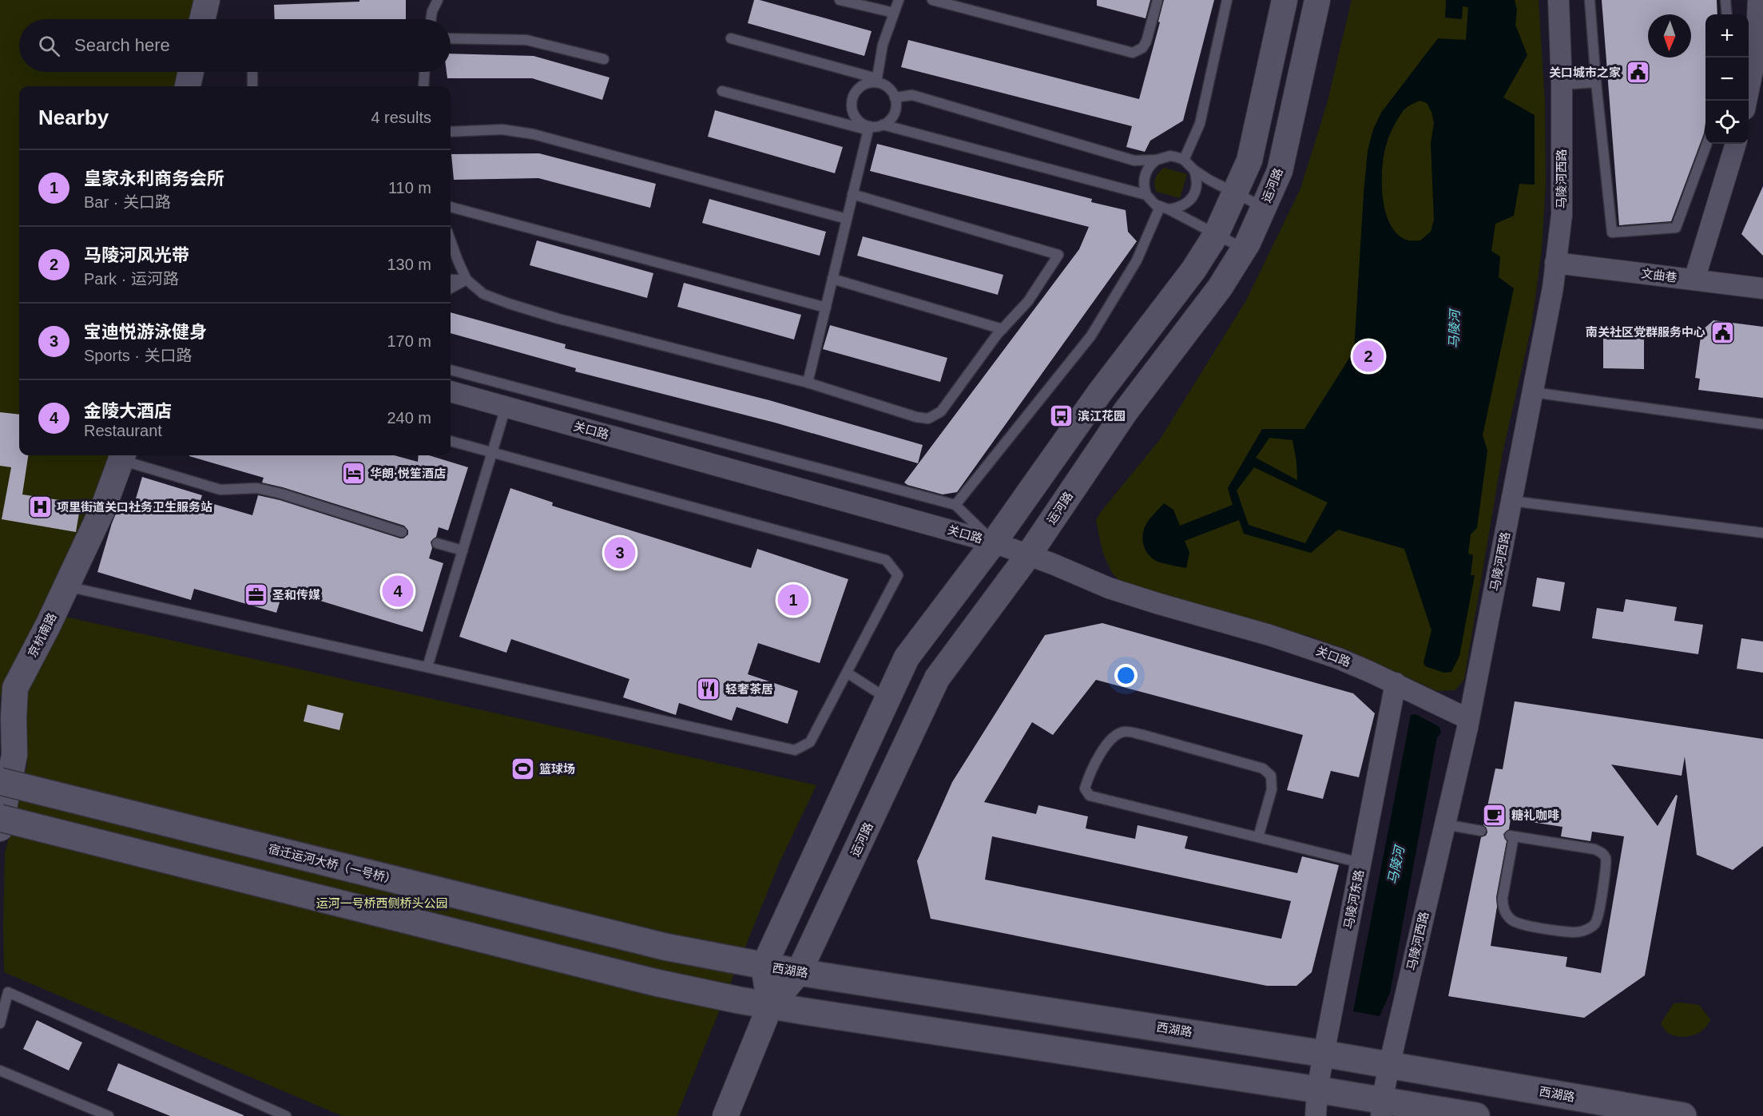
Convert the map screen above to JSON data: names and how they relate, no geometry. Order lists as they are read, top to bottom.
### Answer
{
  "streets": {
    "main road": ["宿迁运河大桥（一号桥）", "西湖路"],
    "street": [
      "马陵河西路",
      "运河路",
      "文曲巷",
      "关口路",
      "京杭南路",
      "马陵河东路"
    ]
  },
  "crossings": [
    ["马陵河西路", "文曲巷"],
    ["马陵河西路", "关口路"],
    ["马陵河西路", "西湖路"],
    ["运河路", "关口路"],
    ["运河路", "西湖路"],
    ["关口路", "马陵河东路"],
    ["宿迁运河大桥（一号桥）", "西湖路"],
    ["马陵河东路", "西湖路"]
  ],
  "water": ["马陵河"],
  "parks": ["运河一号桥西侧桥头公园"],
  "places": {
    "public building": ["关口城市之家", "南关社区党群服务中心"],
    "bus stop": ["滨江花园"],
    "hotel": ["华朗·悦笙酒店"],
    "hospital": ["项里街道关口社务卫生服务站"],
    "office": ["圣和传媒"],
    "restaurant": ["轻奢茶居"],
    "sports": ["篮球场"],
    "cafe": ["糖礼咖啡"]
  },
  "north": "bottom",
  "page": {
    "map_buttons": ["+", "−"],
    "search": "Search here",
    "heading": ["Nearby", "4 results"],
    "list": [
      {
        "mark": "1",
        "name": "皇家永利商务会所",
        "note": "Bar · 关口路",
        "value": "110 m"
      },
      {
        "mark": "2",
        "name": "马陵河风光带",
        "note": "Park · 运河路",
        "value": "130 m"
      },
      {
        "mark": "3",
        "name": "宝迪悦游泳健身",
        "note": "Sports · 关口路",
        "value": "170 m"
      },
      {
        "mark": "4",
        "name": "金陵大酒店",
        "note": "Restaurant",
        "value": "240 m"
      }
    ],
    "pins": [
      "2",
      "3",
      "4",
      "1"
    ]
  }
}
